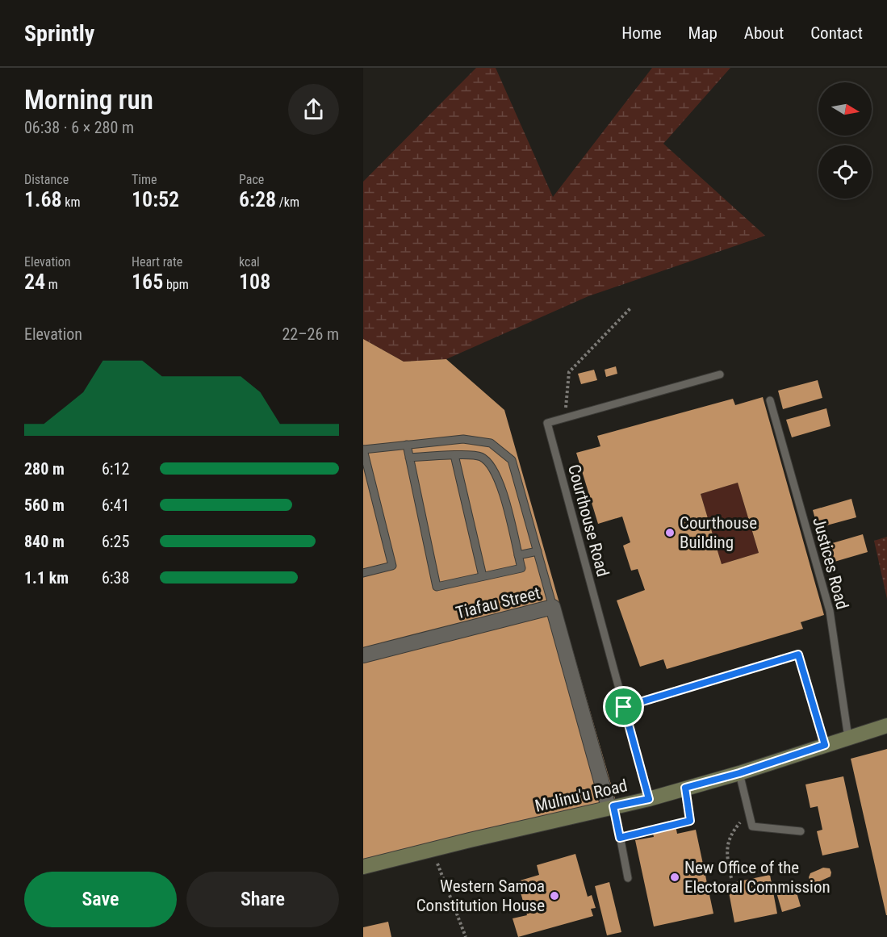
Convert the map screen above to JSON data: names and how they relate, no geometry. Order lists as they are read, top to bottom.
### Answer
{
  "streets": {
    "main road": ["Mulinu'u Road"],
    "street": ["Tiafau Street"],
    "lane": ["Courthouse Road", "Justices Road"]
  },
  "crossings": [
    ["Courthouse Road", "Mulinu'u Road"],
    ["Justices Road", "Mulinu'u Road"],
    ["Tiafau Street", "Mulinu'u Road"]
  ],
  "places": ["Courthouse Building", "New Office of the Electoral Commission", "Western Samoa Constitution House"],
  "north": "right",
  "page": {
    "header": "Sprintly",
    "nav": [
      "Home",
      "Map",
      "About",
      "Contact"
    ],
    "heading": ["Morning run", "06:38 · 6 × 280 m"],
    "stats": [
      ["Distance", "1.68 km"],
      ["Time", "10:52"],
      ["Pace", "6:28 /km"],
      ["Elevation", "24 m"],
      ["Heart rate", "165 bpm"],
      ["kcal", "108"]
    ],
    "chart": ["Elevation", "22–26 m"],
    "list": [
      {
        "name": "280 m",
        "note": "6:12"
      },
      {
        "name": "560 m",
        "note": "6:41"
      },
      {
        "name": "840 m",
        "note": "6:25"
      },
      {
        "name": "1.1 km",
        "note": "6:38"
      }
    ],
    "buttons": ["Save", "Share"]
  }
}
